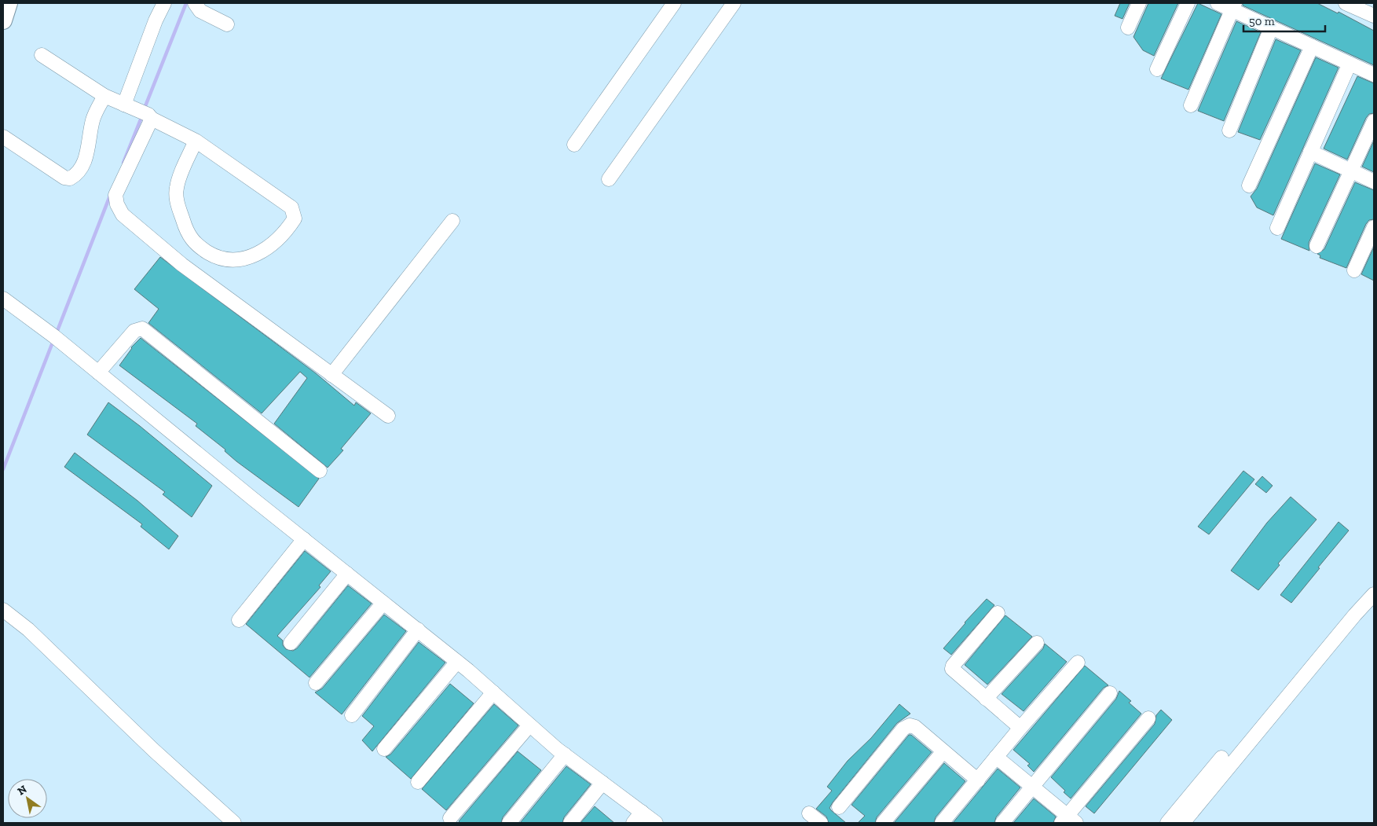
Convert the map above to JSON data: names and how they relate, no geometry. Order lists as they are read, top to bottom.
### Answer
{
  "scale_bar": "50 m",
  "north": "top left"
}
